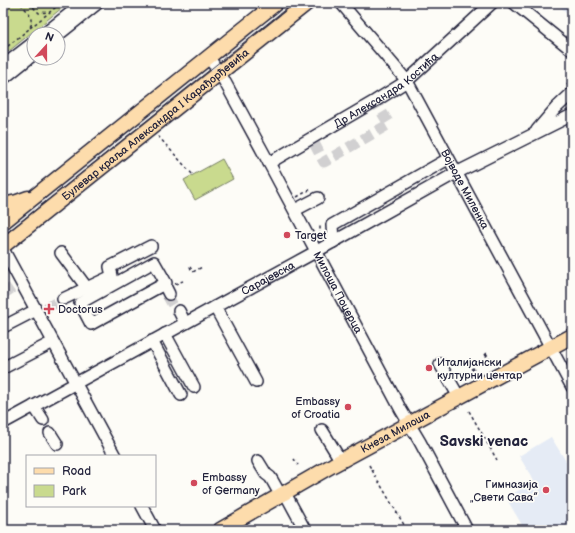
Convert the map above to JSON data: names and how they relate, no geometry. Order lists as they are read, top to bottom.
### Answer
{
  "streets": {
    "main road": ["Булевар краља Александра I Карађорђевића", "Кнеза Милоша"],
    "street": [
      "Др Александра Костића",
      "Војводе Миленка",
      "Сарајевска",
      "Милоша Поцерца"
    ]
  },
  "crossings": [
    ["Др Александра Костића", "Војводе Миленка"],
    ["Др Александра Костића", "Милоша Поцерца"],
    ["Булевар краља Александра I Карађорђевића", "Милоша Поцерца"],
    ["Војводе Миленка", "Сарајевска"],
    ["Војводе Миленка", "Кнеза Милоша"],
    ["Сарајевска", "Милоша Поцерца"],
    ["Милоша Поцерца", "Кнеза Милоша"]
  ],
  "districts": ["Savski venac"],
  "places": {
    "other": [
      "Target",
      "Италијански културни центар",
      "Embassy of Croatia",
      "Embassy of Germany",
      "Гимназија „Свети Сава”"
    ],
    "health": ["Doctorus"]
  },
  "legend": ["Road", "Park"],
  "north": "top"
}
